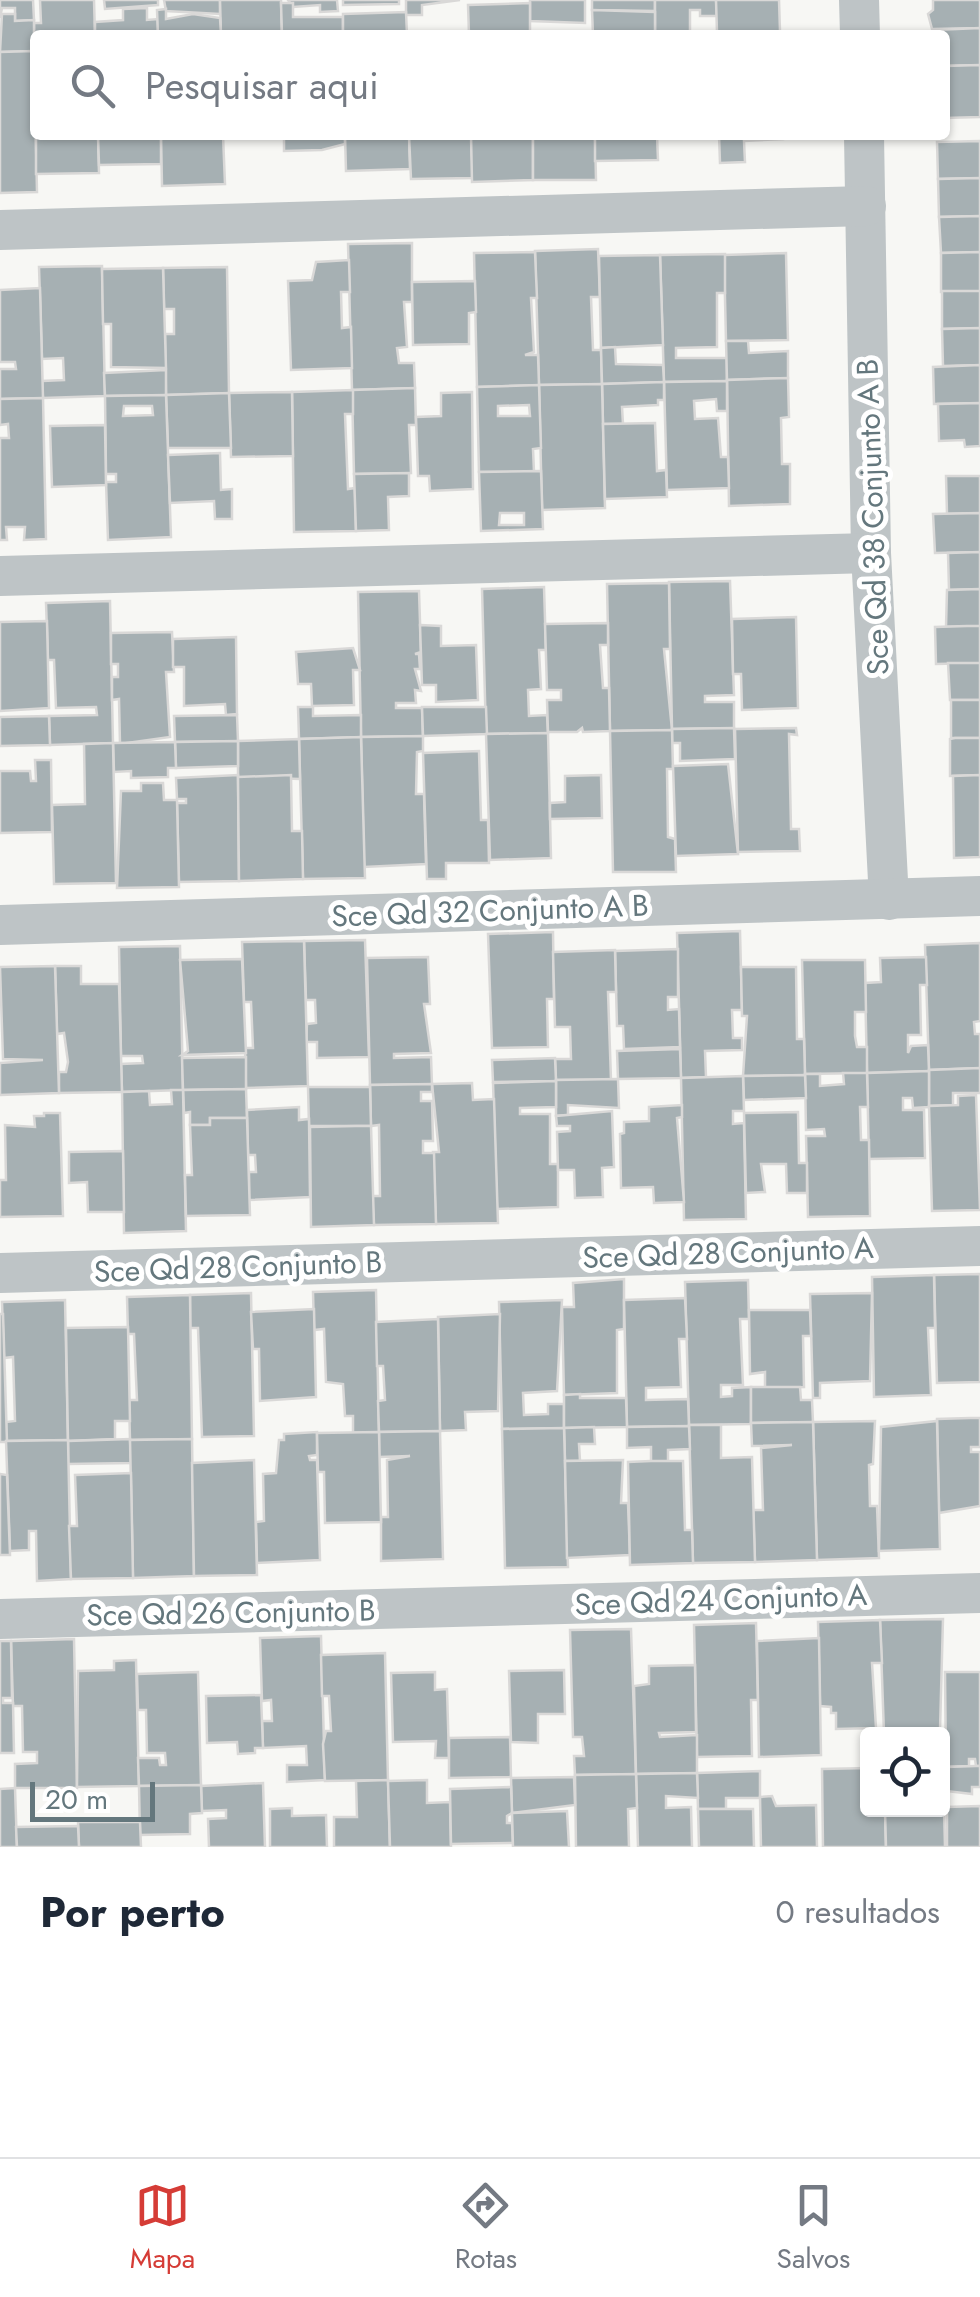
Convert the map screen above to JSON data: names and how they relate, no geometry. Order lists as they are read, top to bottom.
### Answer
{
  "streets": {
    "street": [
      "Sce Qd 38 Conjunto A B",
      "Sce Qd 32 Conjunto A B",
      "Sce Qd 28 Conjunto A",
      "Sce Qd 28 Conjunto B",
      "Sce Qd 24 Conjunto A",
      "Sce Qd 26 Conjunto B"
    ]
  },
  "crossings": [
    ["Sce Qd 38 Conjunto A B", "Sce Qd 32 Conjunto A B"],
    ["Sce Qd 28 Conjunto A", "Sce Qd 28 Conjunto B"],
    ["Sce Qd 24 Conjunto A", "Sce Qd 26 Conjunto B"]
  ],
  "scale_bar": "20 m",
  "page": {
    "search": "Pesquisar aqui",
    "scale": "20 m",
    "heading": ["Por perto", "0 resultados"],
    "nav": ["Mapa", "Rotas", "Salvos"]
  }
}
